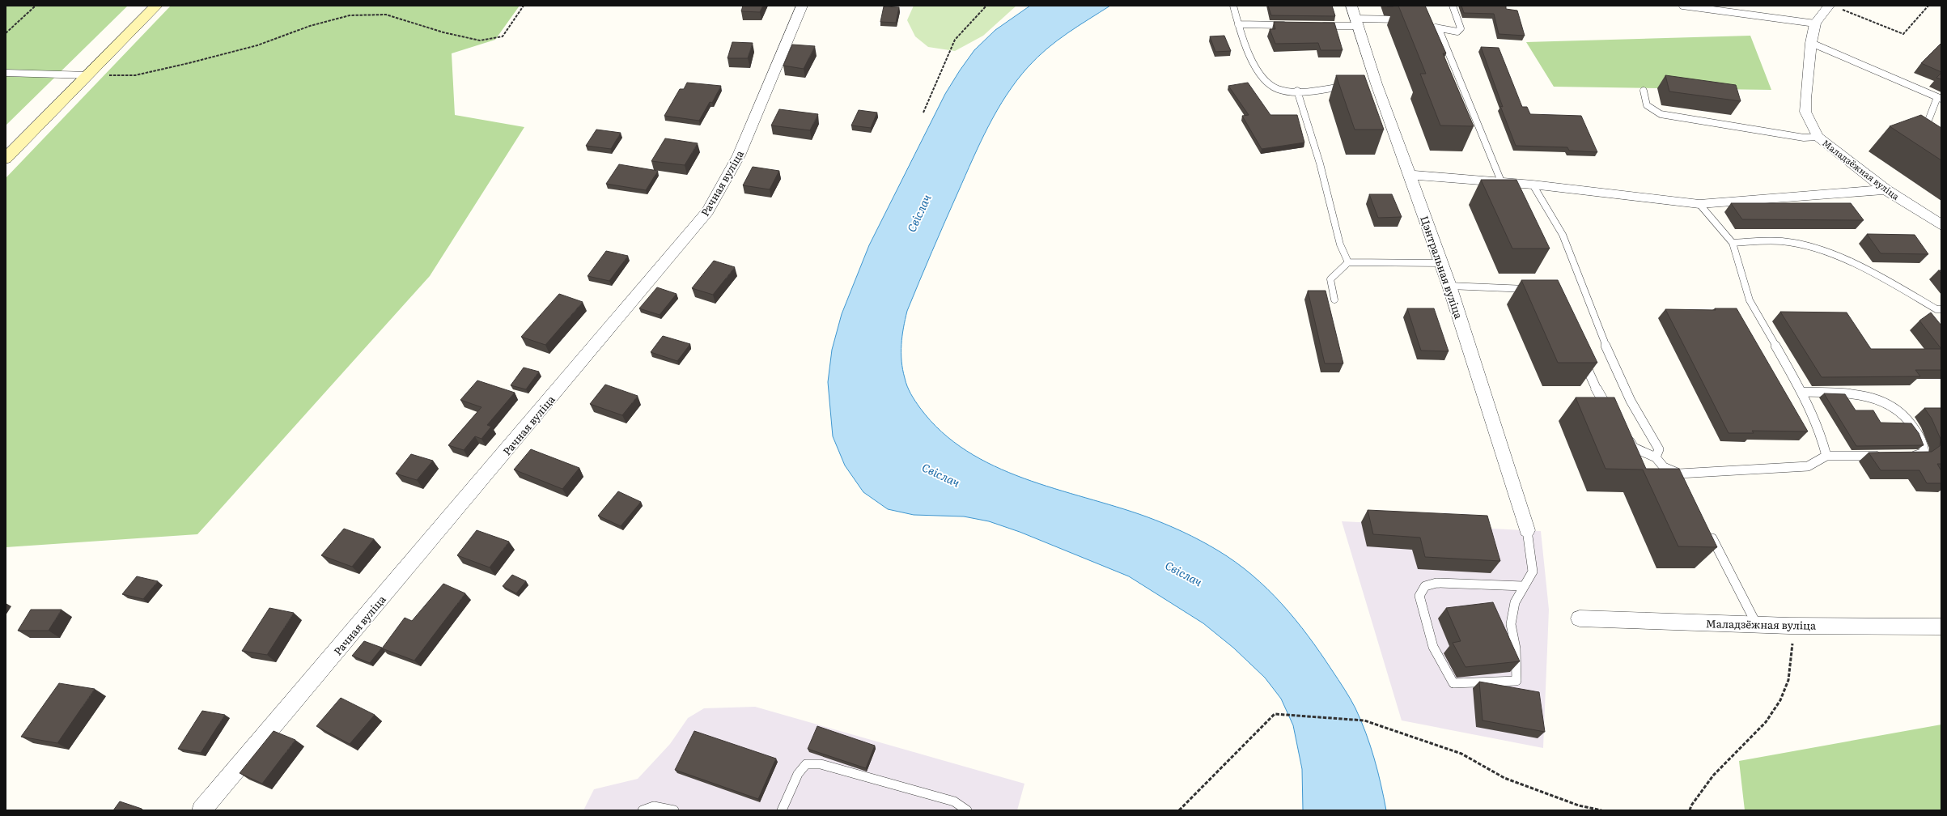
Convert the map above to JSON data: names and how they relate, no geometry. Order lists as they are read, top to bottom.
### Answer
{
  "streets": {
    "street": ["Маладзёжная вуліца", "Рачная вуліца", "Цэнтральная вуліца"]
  },
  "water": ["Свіслач"]
}
